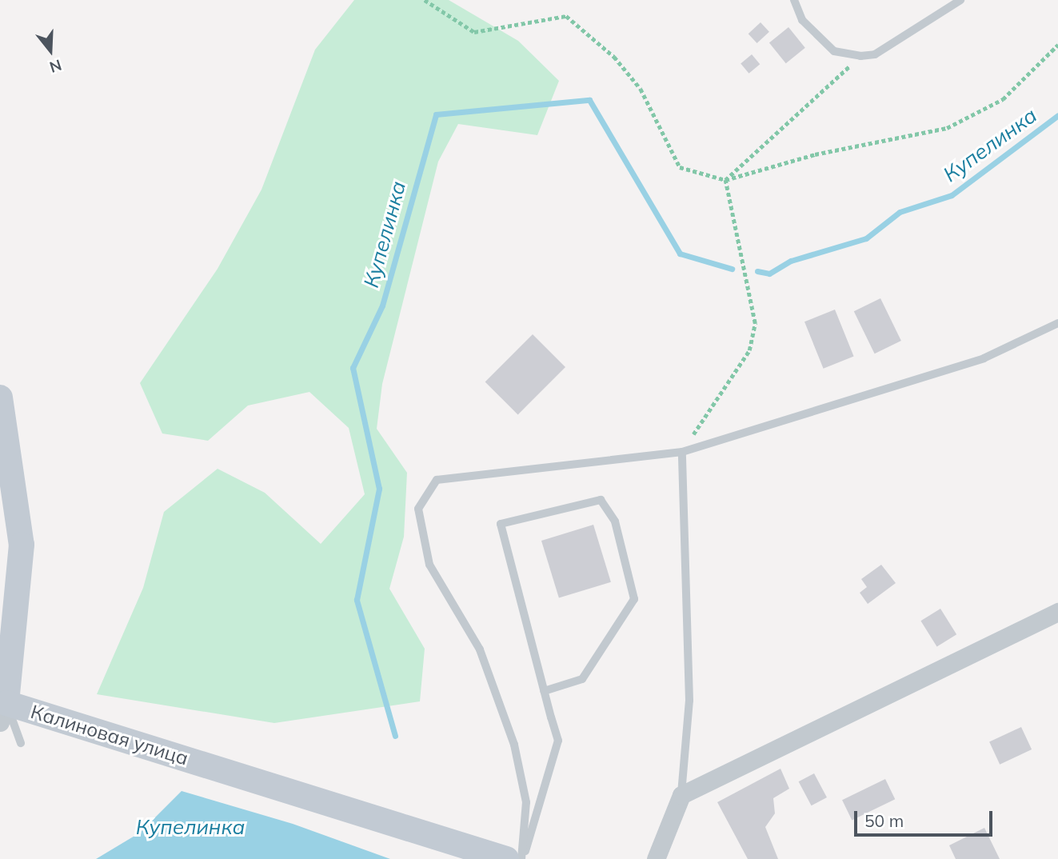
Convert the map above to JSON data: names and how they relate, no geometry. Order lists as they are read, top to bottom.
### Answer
{
  "streets": {
    "street": ["Калиновая улица"]
  },
  "water": ["Купелинка"],
  "scale_bar": "50 m",
  "north": "bottom"
}
